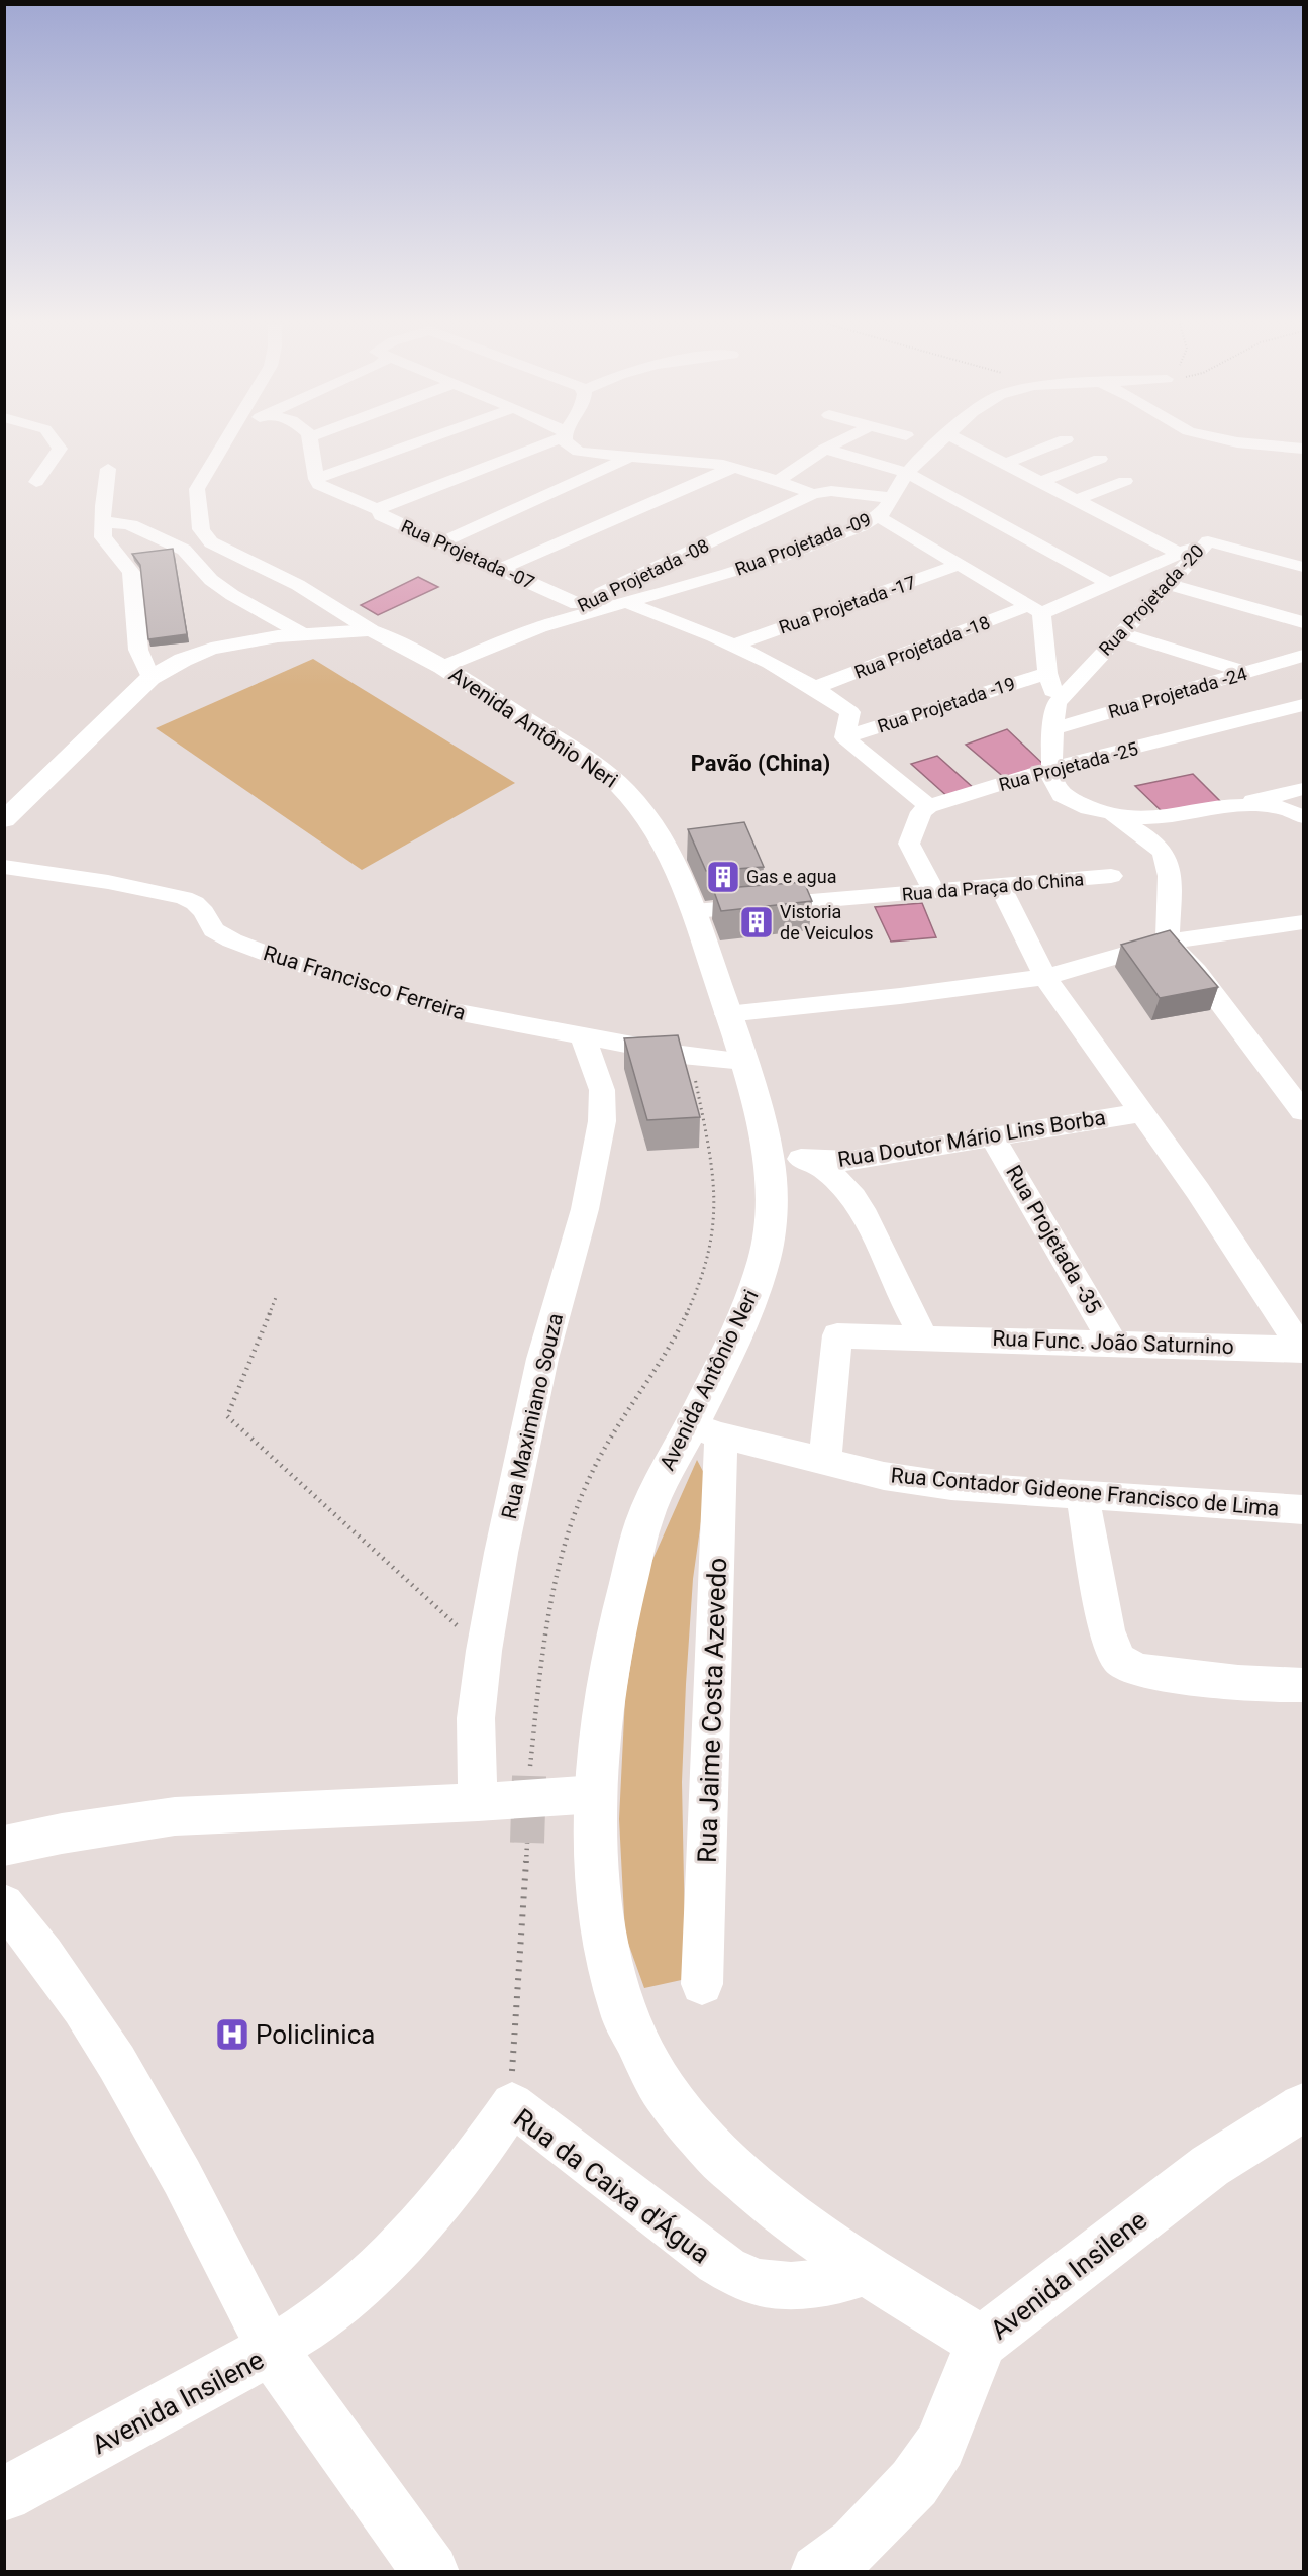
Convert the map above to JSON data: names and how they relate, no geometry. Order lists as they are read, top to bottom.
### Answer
{
  "streets": {
    "street": [
      "Rua Projetada -09",
      "Rua Projetada -07",
      "Rua Projetada -08",
      "Rua Projetada -20",
      "Rua Projetada -17",
      "Rua Projetada -18",
      "Rua Projetada -24",
      "Rua Projetada -19",
      "Avenida Antônio Neri",
      "Rua Projetada -25",
      "Rua da Praça do China",
      "Rua Francisco Ferreira",
      "Rua Doutor Mário Lins Borba",
      "Rua Projetada -35",
      "Rua Func. João Saturnino",
      "Rua Maximiano Souza",
      "Rua Contador Gideone Francisco de Lima",
      "Rua Jaime Costa Azevedo",
      "Rua da Caixa d'Água",
      "Avenida Insilene"
    ]
  },
  "crossings": [
    ["Rua Projetada -09", "Rua Projetada -07"],
    ["Rua Projetada -09", "Rua Projetada -08"],
    ["Rua Projetada -07", "Rua Projetada -08"],
    ["Rua Projetada -08", "Avenida Antônio Neri"],
    ["Rua Projetada -20", "Rua Projetada -18"],
    ["Avenida Antônio Neri", "Rua da Praça do China"],
    ["Avenida Antônio Neri", "Rua Francisco Ferreira"],
    ["Avenida Antônio Neri", "Rua Doutor Mário Lins Borba"],
    ["Avenida Antônio Neri", "Rua Contador Gideone Francisco de Lima"],
    ["Avenida Antônio Neri", "Rua Jaime Costa Azevedo"],
    ["Avenida Antônio Neri", "Rua da Caixa d'Água"],
    ["Avenida Antônio Neri", "Avenida Insilene"],
    ["Rua Francisco Ferreira", "Rua Maximiano Souza"],
    ["Rua Doutor Mário Lins Borba", "Rua Projetada -35"],
    ["Rua Projetada -35", "Rua Func. João Saturnino"],
    ["Rua Func. João Saturnino", "Rua Contador Gideone Francisco de Lima"],
    ["Rua Contador Gideone Francisco de Lima", "Rua Jaime Costa Azevedo"],
    ["Rua da Caixa d'Água", "Avenida Insilene"]
  ],
  "districts": ["Pavão (China)"],
  "places": {
    "building": ["Gas e agua", "Vistoria de Veiculos"],
    "hospital": ["Policlinica"]
  }
}
